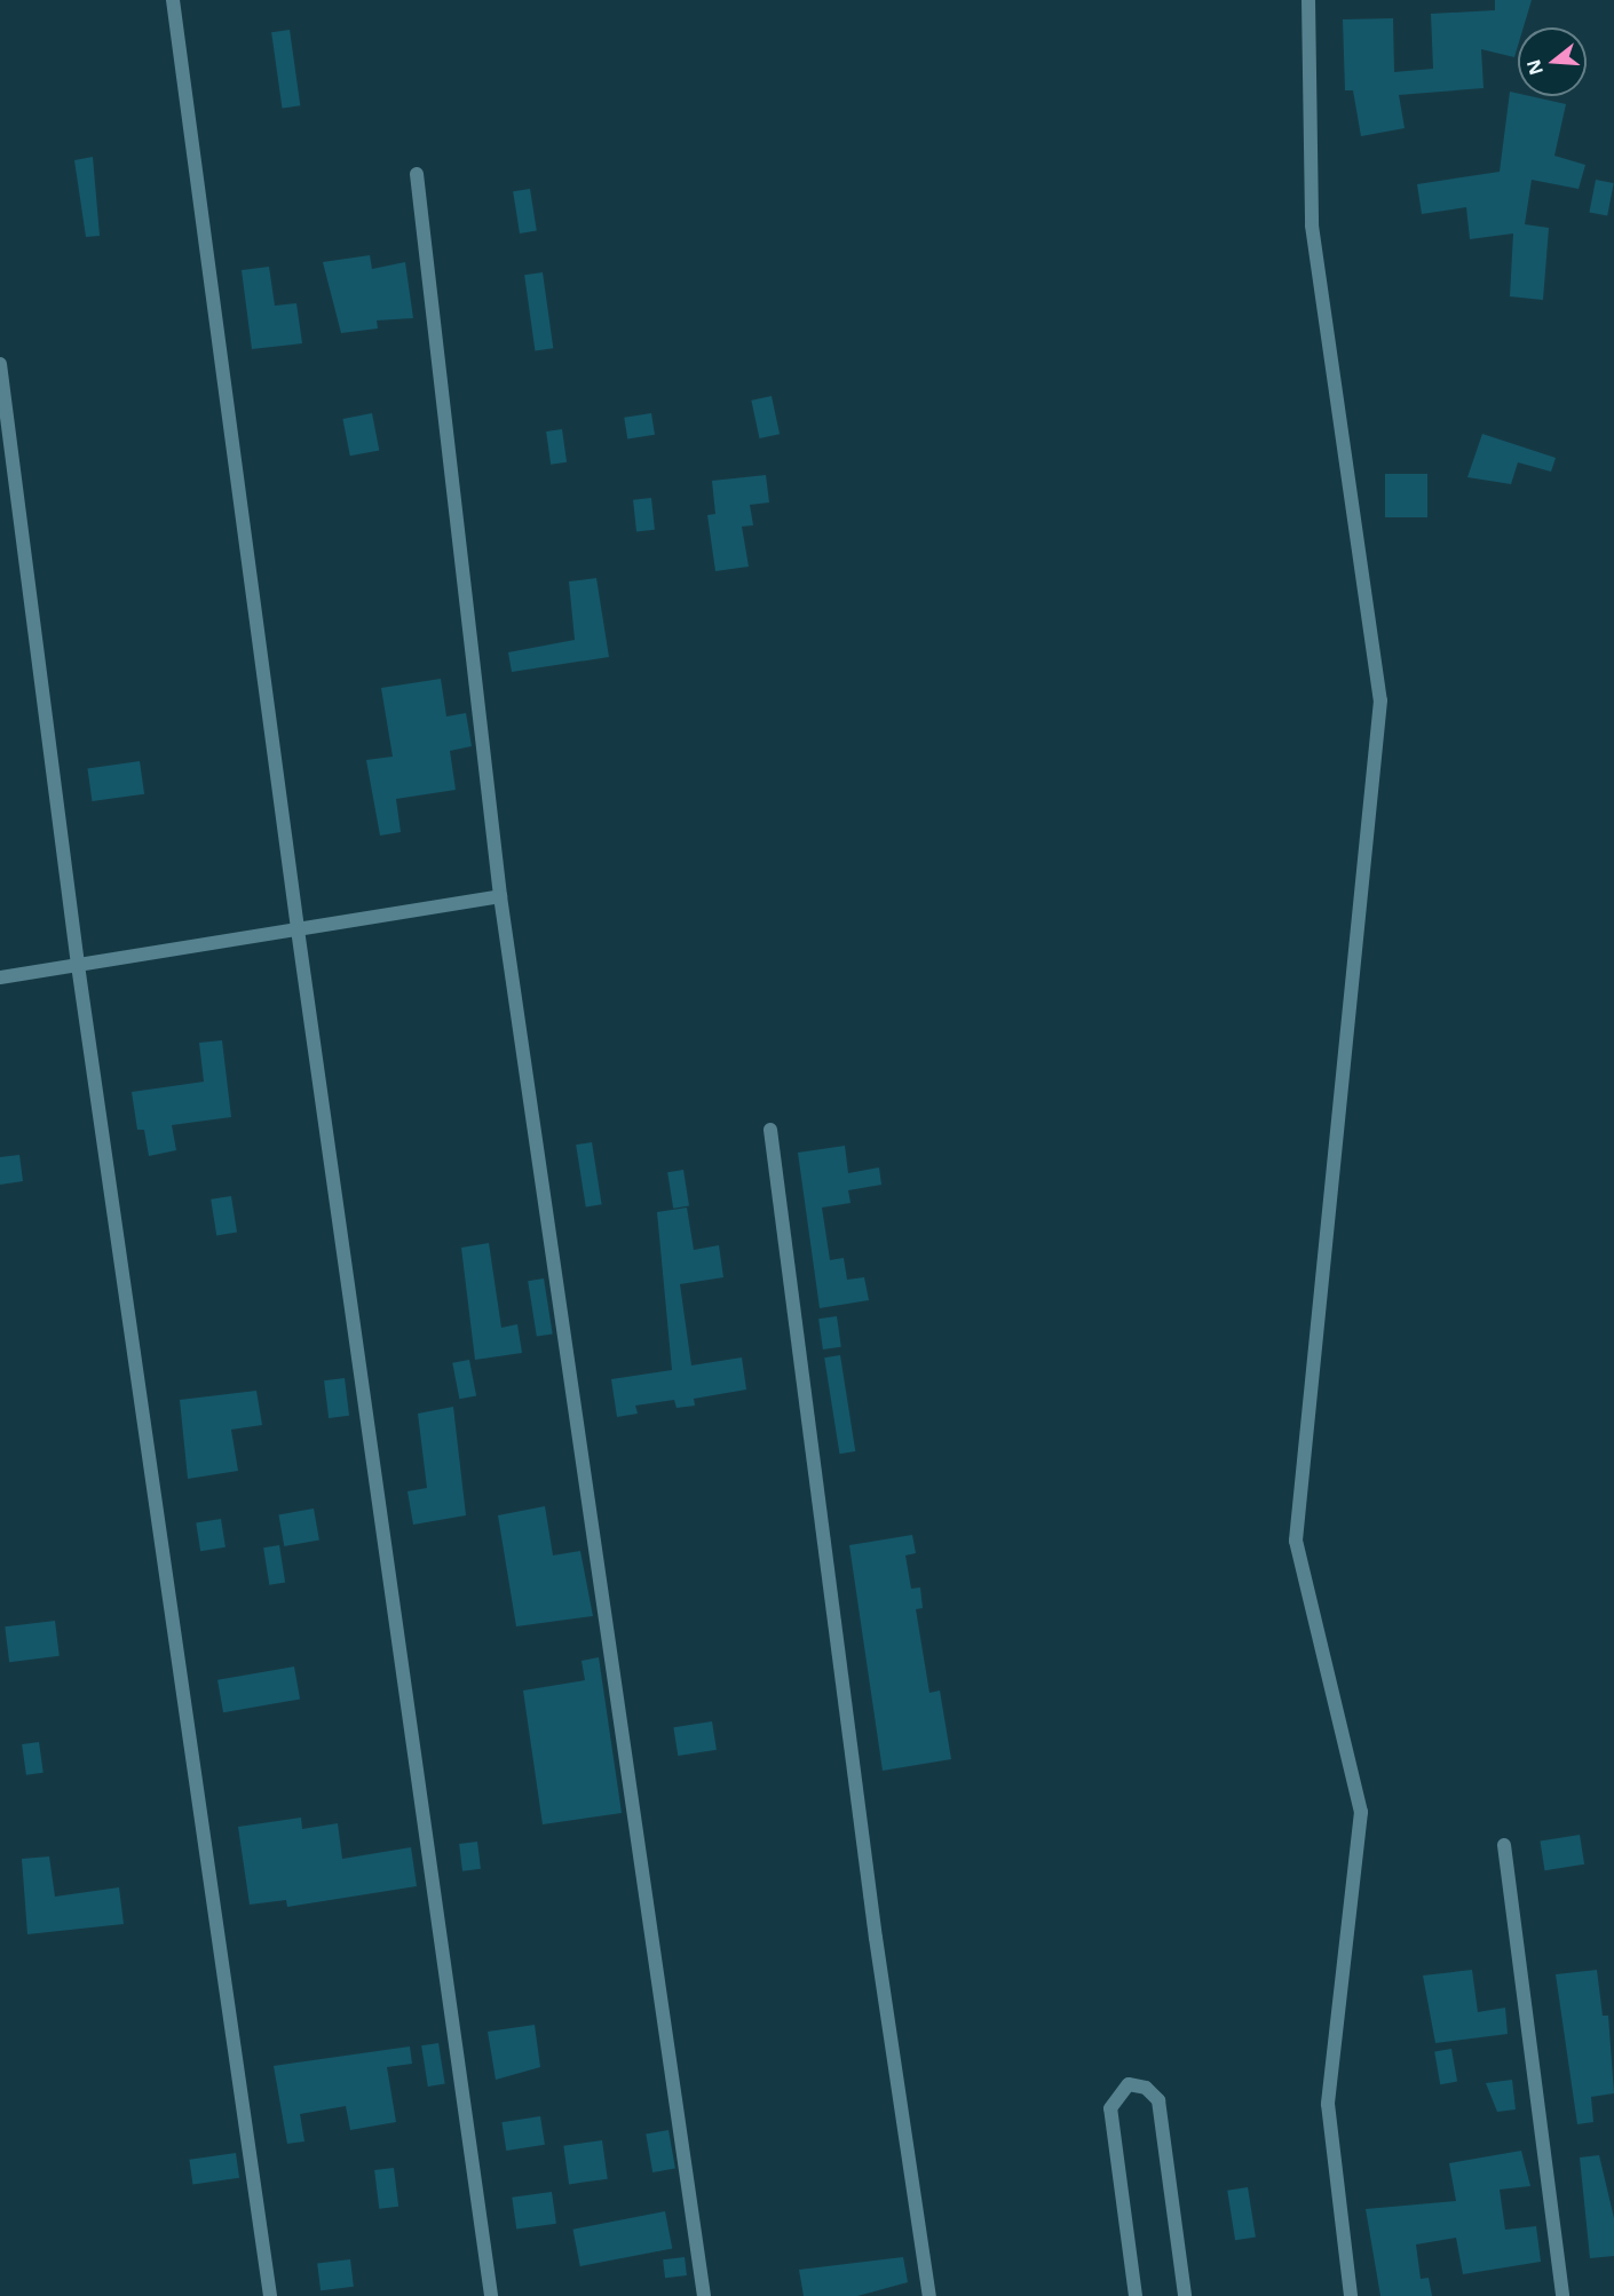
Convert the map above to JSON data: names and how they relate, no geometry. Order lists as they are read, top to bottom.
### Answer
{
  "north": "left"
}
